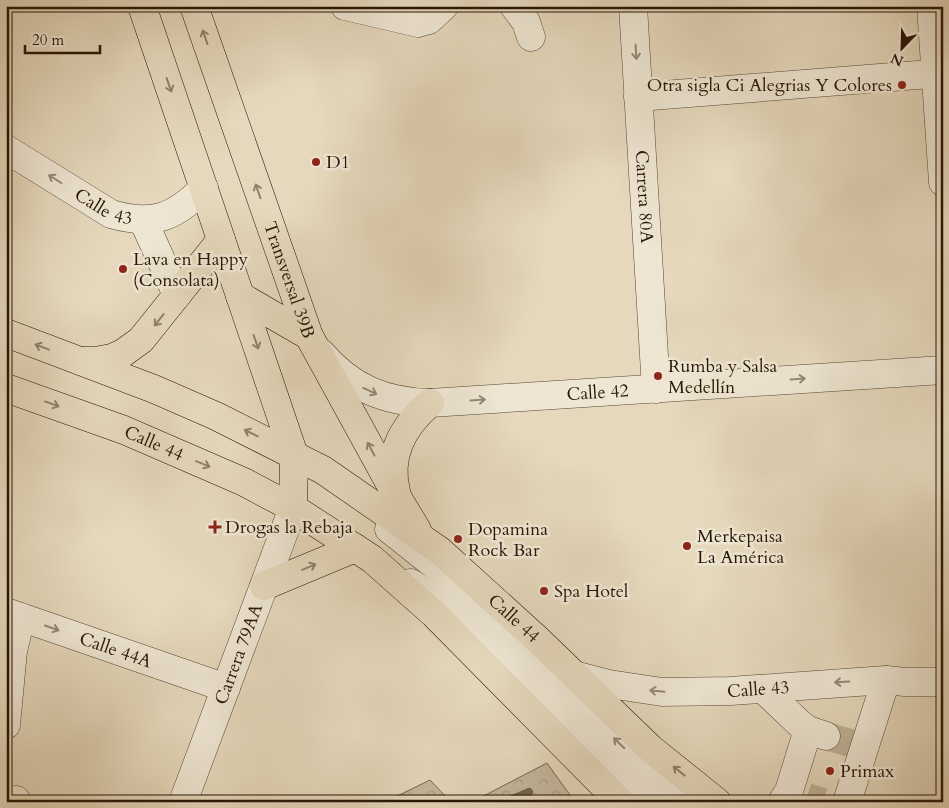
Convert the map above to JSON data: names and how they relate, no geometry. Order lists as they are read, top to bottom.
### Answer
{
  "streets": {
    "main road": ["Transversal 39B", "Calle 44"],
    "street": [
      "Carrera 80A",
      "Calle 43",
      "Calle 42",
      "Calle 44A",
      "Carrera 79AA"
    ]
  },
  "crossings": [
    ["Carrera 80A", "Calle 42"],
    ["Calle 43", "Calle 44"],
    ["Transversal 39B", "Calle 42"],
    ["Transversal 39B", "Calle 44"],
    ["Calle 44", "Carrera 79AA"],
    ["Calle 44A", "Carrera 79AA"]
  ],
  "one_way": ["Calle 43", "Calle 42", "Calle 44A"],
  "places": {
    "other": [
      "Otra sigla Ci Alegrias Y Colores",
      "D1",
      "Lava en Happy (Consolata)",
      "Rumba y Salsa Medellín",
      "Dopamina Rock Bar",
      "Merkepaisa La América",
      "Spa Hotel",
      "Primax"
    ],
    "health": ["Drogas la Rebaja"]
  },
  "scale_bar": "20 m",
  "north": "bottom left"
}
